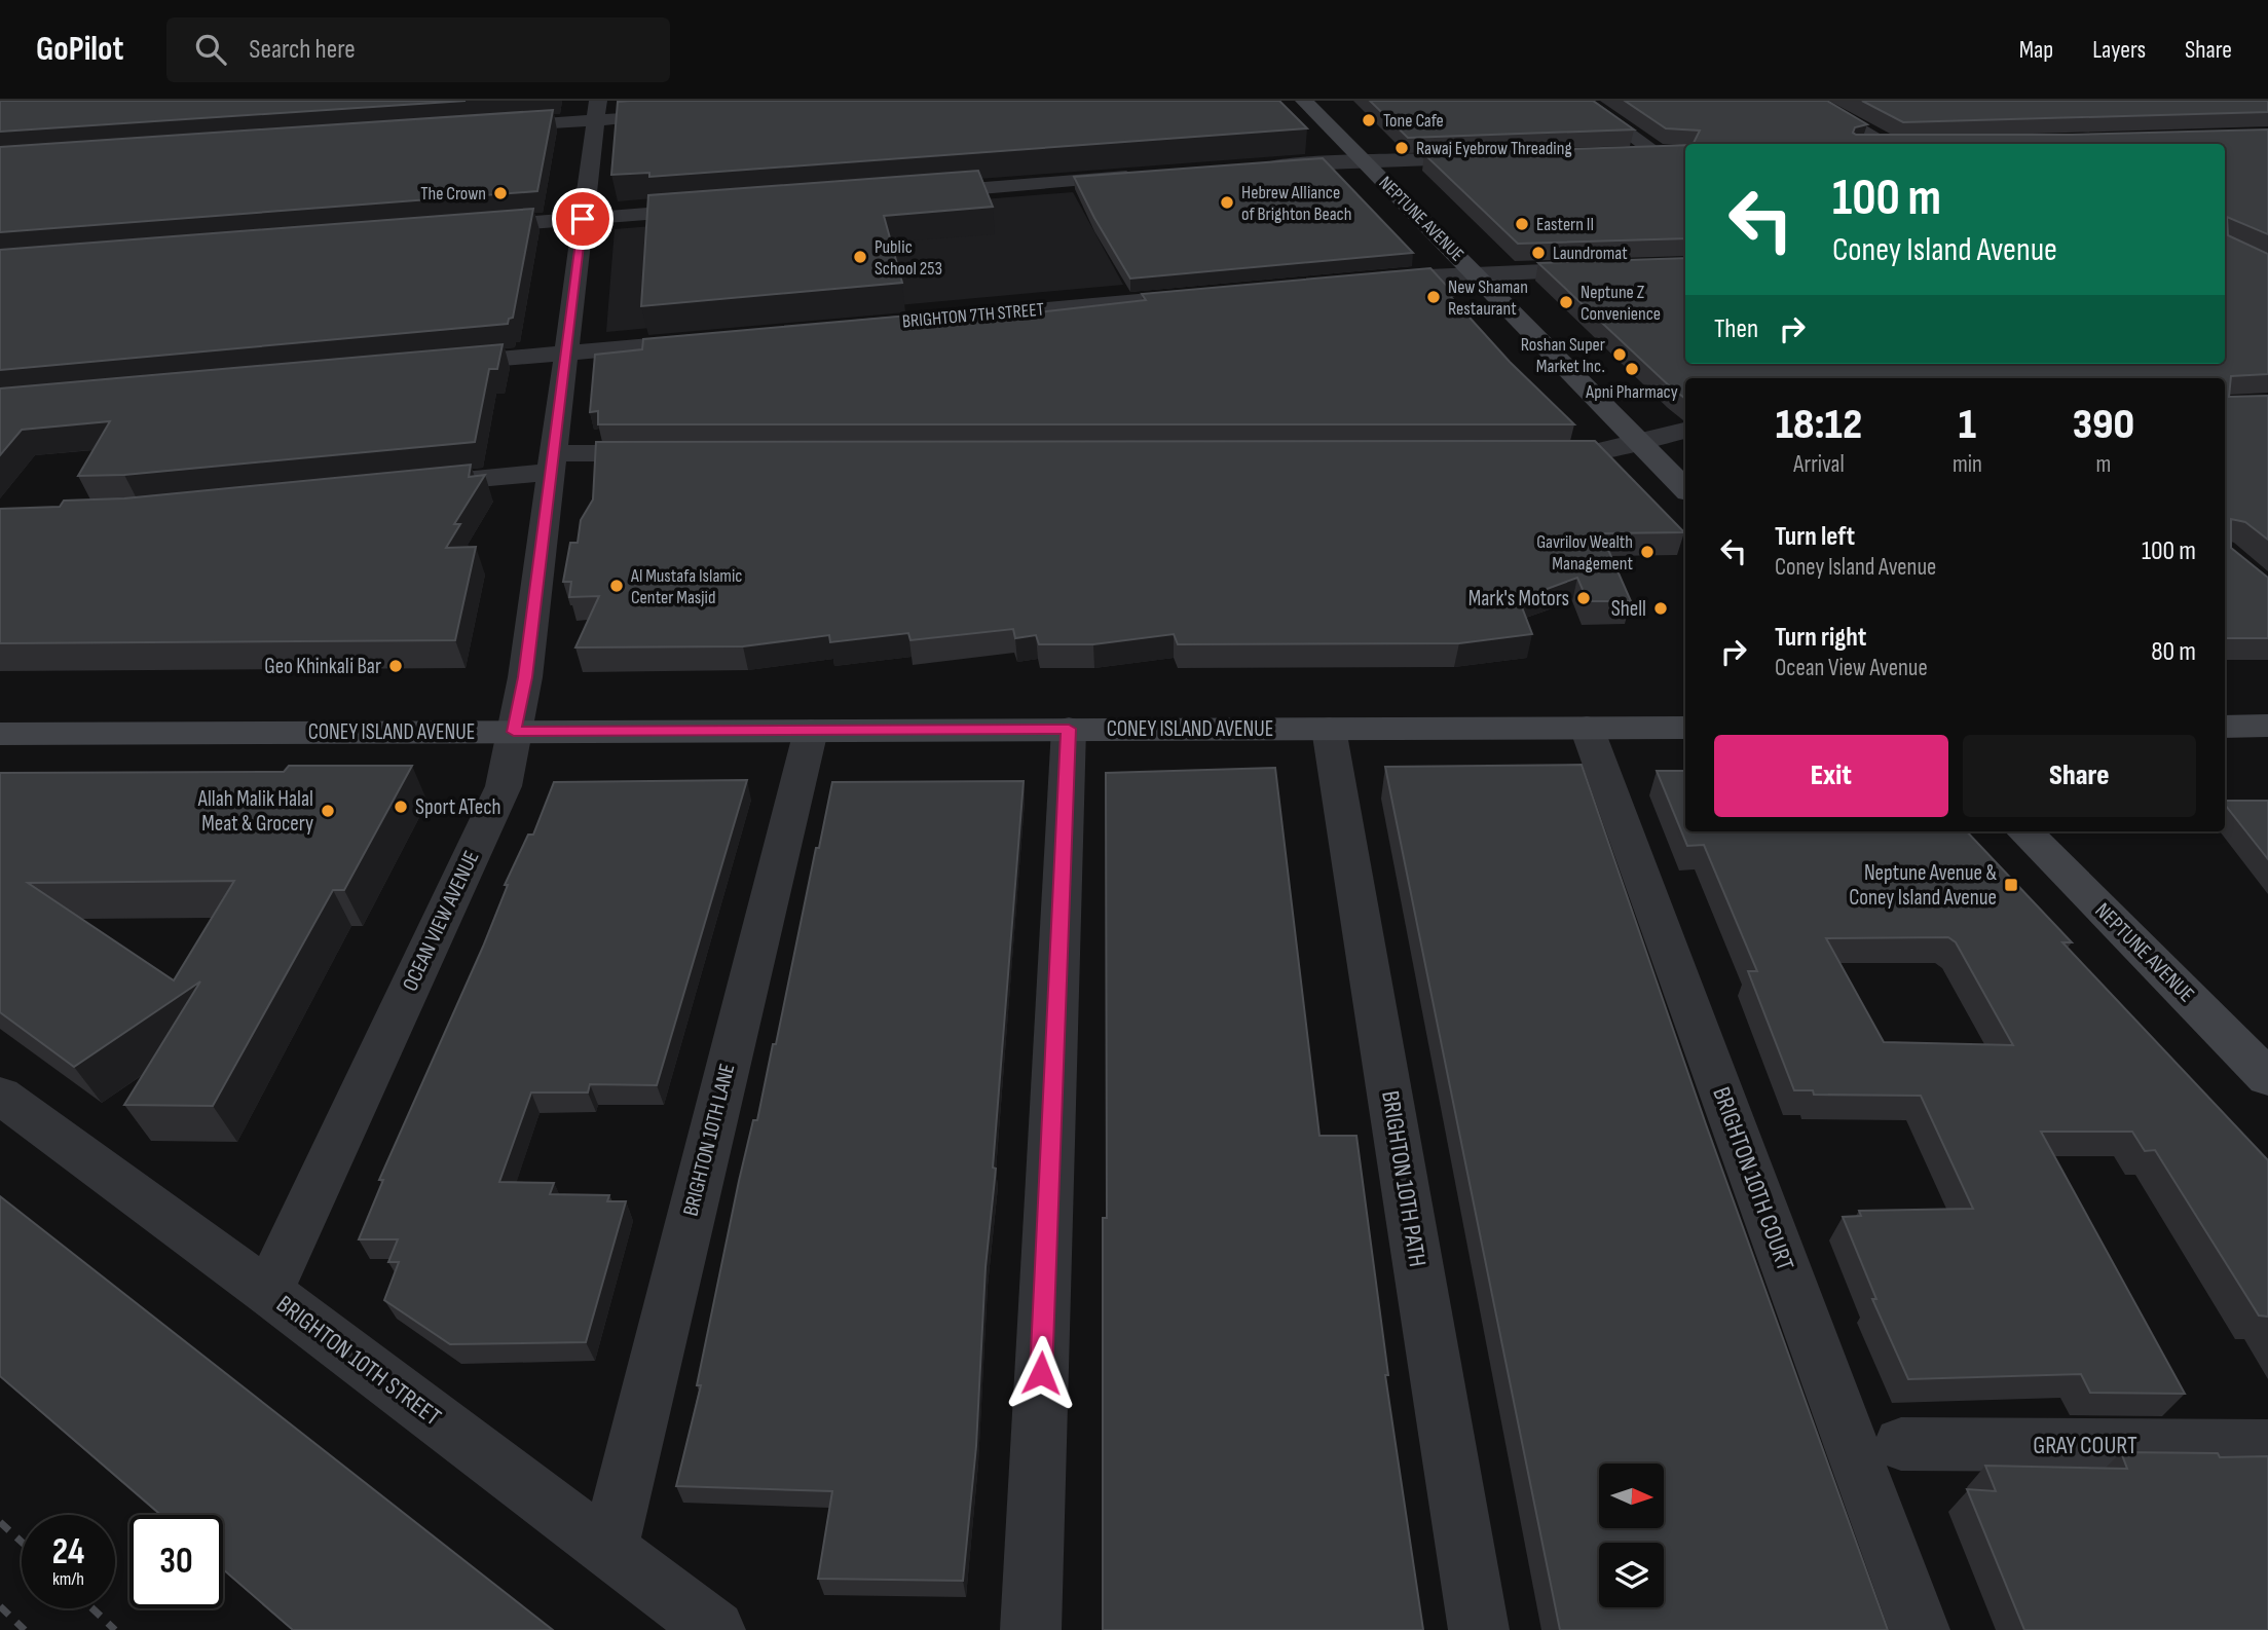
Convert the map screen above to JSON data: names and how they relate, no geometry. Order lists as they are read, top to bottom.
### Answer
{
  "streets": {
    "main road": ["NEPTUNE AVENUE", "CONEY ISLAND AVENUE"],
    "street": [
      "BRIGHTON 7TH STREET",
      "OCEAN VIEW AVENUE",
      "BRIGHTON 10TH LANE",
      "BRIGHTON 10TH PATH",
      "BRIGHTON 10TH COURT",
      "BRIGHTON 10TH STREET",
      "GRAY COURT"
    ]
  },
  "crossings": [
    ["CONEY ISLAND AVENUE", "OCEAN VIEW AVENUE"],
    ["CONEY ISLAND AVENUE", "BRIGHTON 10TH LANE"],
    ["CONEY ISLAND AVENUE", "BRIGHTON 10TH PATH"],
    ["CONEY ISLAND AVENUE", "BRIGHTON 10TH COURT"],
    ["OCEAN VIEW AVENUE", "BRIGHTON 10TH STREET"],
    ["BRIGHTON 10TH LANE", "BRIGHTON 10TH STREET"]
  ],
  "places": {
    "other": [
      "Tone Cafe",
      "Rawaj Eyebrow Threading",
      "The Crown",
      "Hebrew Alliance of Brighton Beach",
      "Eastern II",
      "Laundromat",
      "Public School 253",
      "New Shaman Restaurant",
      "Neptune Z Convenience",
      "Roshan Super Market Inc.",
      "Apni Pharmacy",
      "Gavrilov Wealth Management",
      "Al Mustafa Islamic Center Masjid",
      "Mark's Motors",
      "Shell",
      "Geo Khinkali Bar",
      "Sport ATech",
      "Allah Malik Halal Meat & Grocery"
    ],
    "transit": ["Neptune Avenue & Coney Island Avenue"]
  },
  "north": "right",
  "page": {
    "header": "GoPilot",
    "search": "Search here",
    "nav": ["Map", "Layers", "Share"],
    "turn": ["100 m", "Coney Island Avenue"],
    "then": "Then",
    "eta": [
      "18:12",
      "Arrival",
      "1",
      "min",
      "390",
      "m"
    ],
    "list": [
      {
        "name": "Turn left",
        "note": "Coney Island Avenue",
        "value": "100 m"
      },
      {
        "name": "Turn right",
        "note": "Ocean View Avenue",
        "value": "80 m"
      }
    ],
    "buttons": ["Exit", "Share"],
    "speed": "24 km/h",
    "limit": "30"
  }
}
